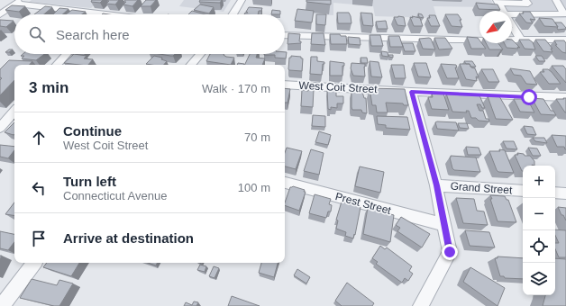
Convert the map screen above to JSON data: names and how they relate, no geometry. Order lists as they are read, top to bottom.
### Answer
{
  "streets": {
    "street": ["West Coit Street", "Grand Street", "Prest Street"]
  },
  "north": "bottom left",
  "page": {
    "search": "Search here",
    "heading": ["3 min", "Walk · 170 m"],
    "list": [
      ["Continue", "West Coit Street", "70 m"],
      ["Turn left", "Connecticut Avenue", "100 m"],
      "Arrive at destination"
    ],
    "map_buttons": ["+", "−"]
  }
}
